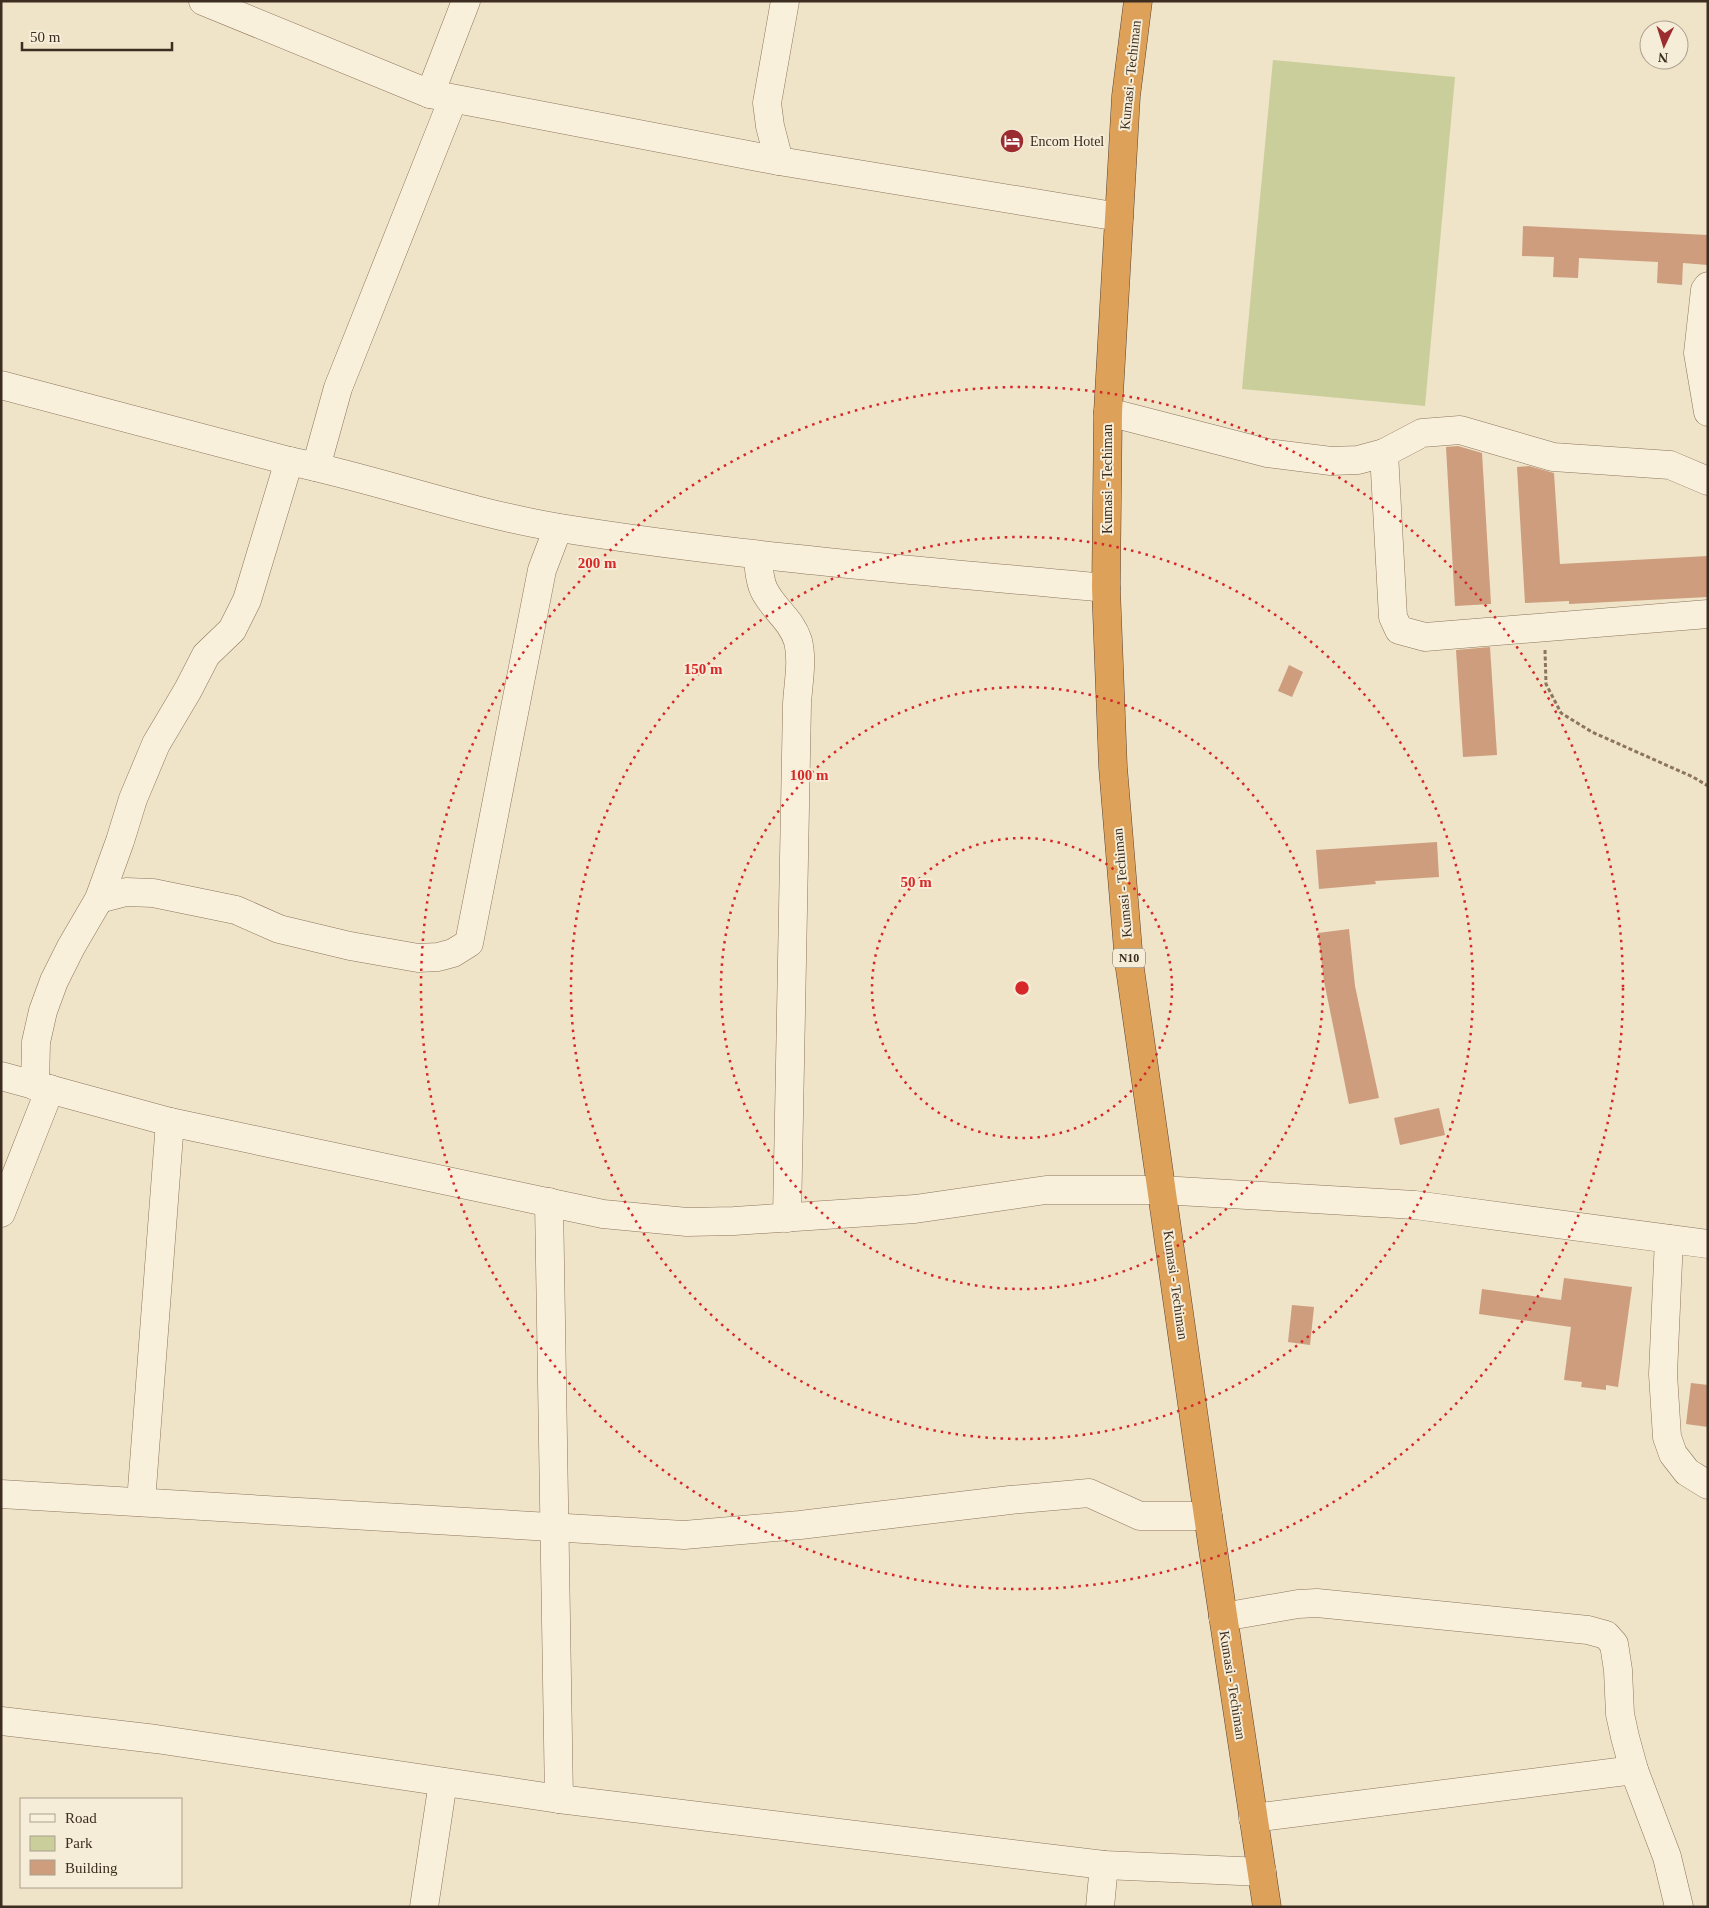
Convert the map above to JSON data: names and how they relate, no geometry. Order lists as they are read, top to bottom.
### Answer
{
  "streets": {
    "highway": ["Kumasi - Techiman", "N10"]
  },
  "places": {
    "hotel": ["Encom Hotel"]
  },
  "legend": ["Road", "Park", "Building"],
  "scale_bar": "50 m",
  "north": "bottom",
  "rings": [
    "200 m",
    "150 m",
    "100 m",
    "50 m"
  ]
}
